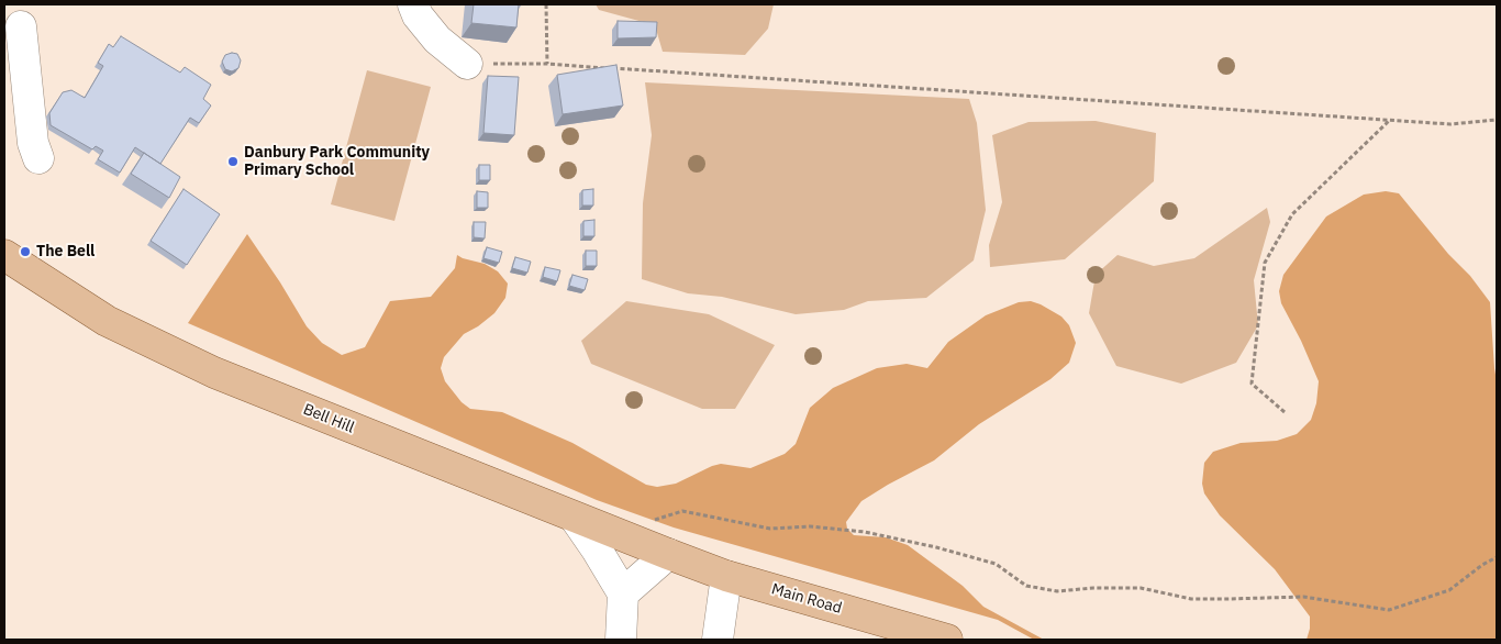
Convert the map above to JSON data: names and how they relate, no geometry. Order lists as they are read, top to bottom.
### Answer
{
  "streets": {
    "main road": ["Bell Hill", "Main Road"]
  },
  "crossings": [
    ["Bell Hill", "Main Road"]
  ],
  "places": ["Danbury Park Community Primary School", "The Bell"]
}
